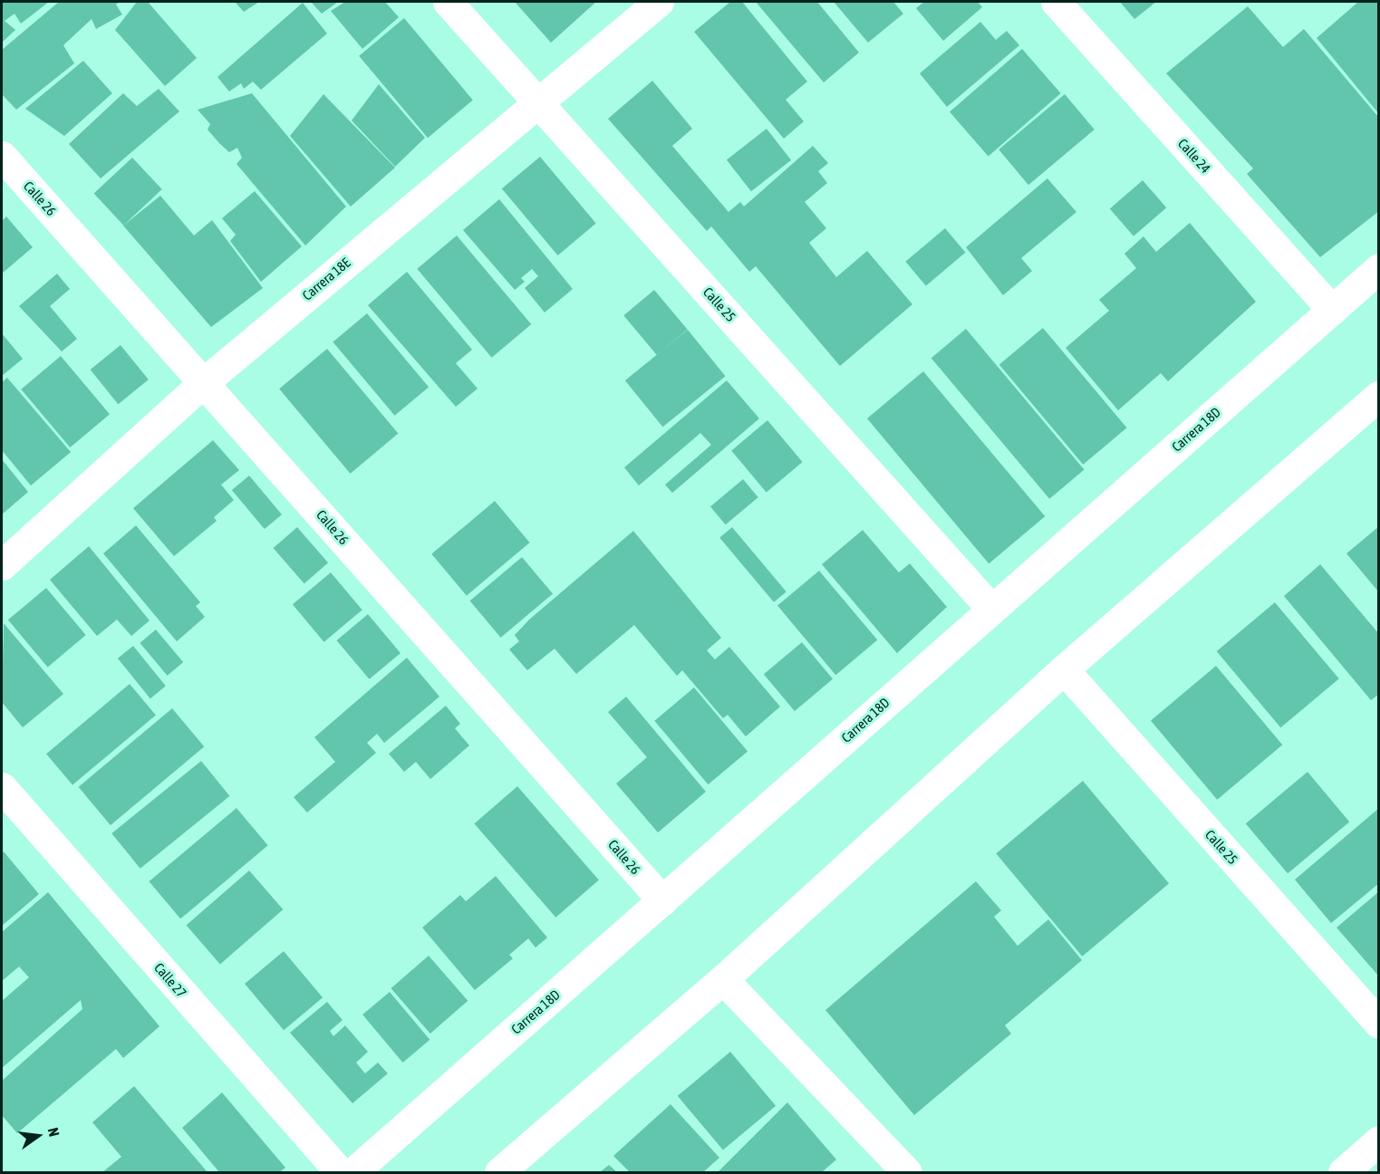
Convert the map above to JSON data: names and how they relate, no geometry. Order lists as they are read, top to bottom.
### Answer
{
  "streets": {
    "street": [
      "Calle 24",
      "Calle 26",
      "Carrera 18E",
      "Calle 25",
      "Carrera 18D",
      "Calle 27"
    ]
  },
  "crossings": [
    ["Calle 24", "Carrera 18D"],
    ["Calle 26", "Carrera 18E"],
    ["Calle 26", "Carrera 18D"],
    ["Carrera 18E", "Calle 25"],
    ["Calle 25", "Carrera 18D"]
  ],
  "north": "right"
}
